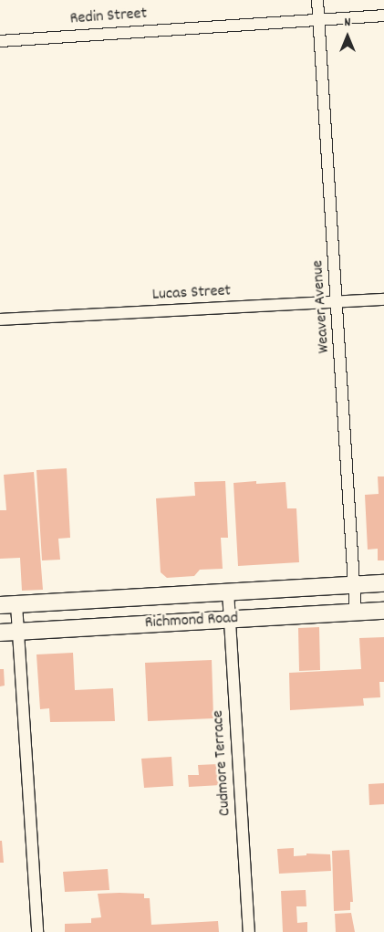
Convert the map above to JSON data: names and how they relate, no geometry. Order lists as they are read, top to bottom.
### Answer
{
  "streets": {
    "main road": ["Richmond Road"],
    "street": [
      "Redin Street",
      "Lucas Street",
      "Weaver Avenue",
      "Cudmore Terrace"
    ]
  },
  "crossings": [
    ["Redin Street", "Weaver Avenue"],
    ["Lucas Street", "Weaver Avenue"],
    ["Weaver Avenue", "Richmond Road"],
    ["Richmond Road", "Cudmore Terrace"]
  ],
  "north": "top"
}
